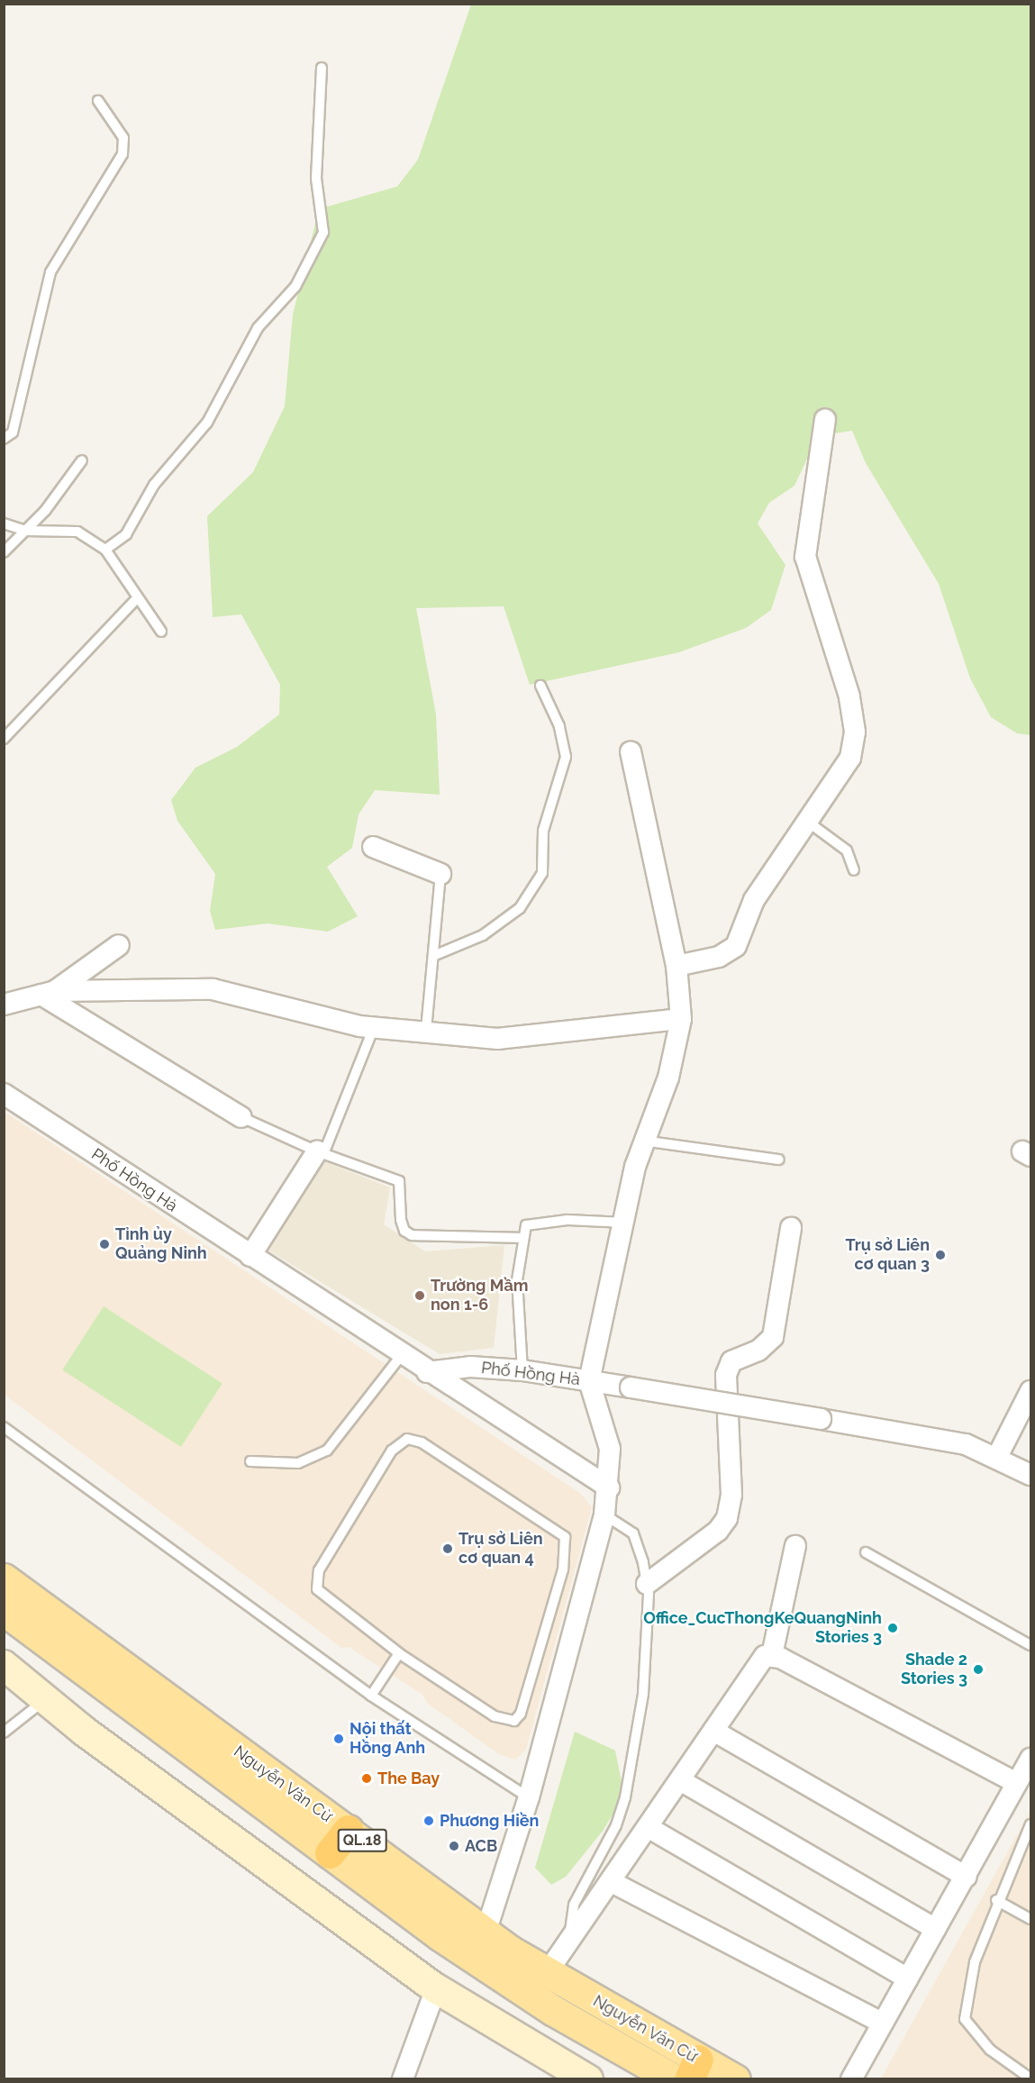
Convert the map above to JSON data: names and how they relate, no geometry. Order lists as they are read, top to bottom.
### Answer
{
  "streets": {
    "main road": ["Nguyễn Văn Cừ", "QL.18"],
    "street": ["Phố Hồng Hà"]
  },
  "places": [
    "Tỉnh ủy Quảng Ninh",
    "Trụ sở Liên cơ quan 3",
    "Trường Mầm non 1-6",
    "Trụ sở Liên cơ quan 4",
    "Office_CucThongKeQuangNinh Stories 3",
    "Shade 2 Stories 3",
    "Nội thất Hồng Anh",
    "The Bay",
    "Phương Hiền",
    "ACB"
  ]
}
